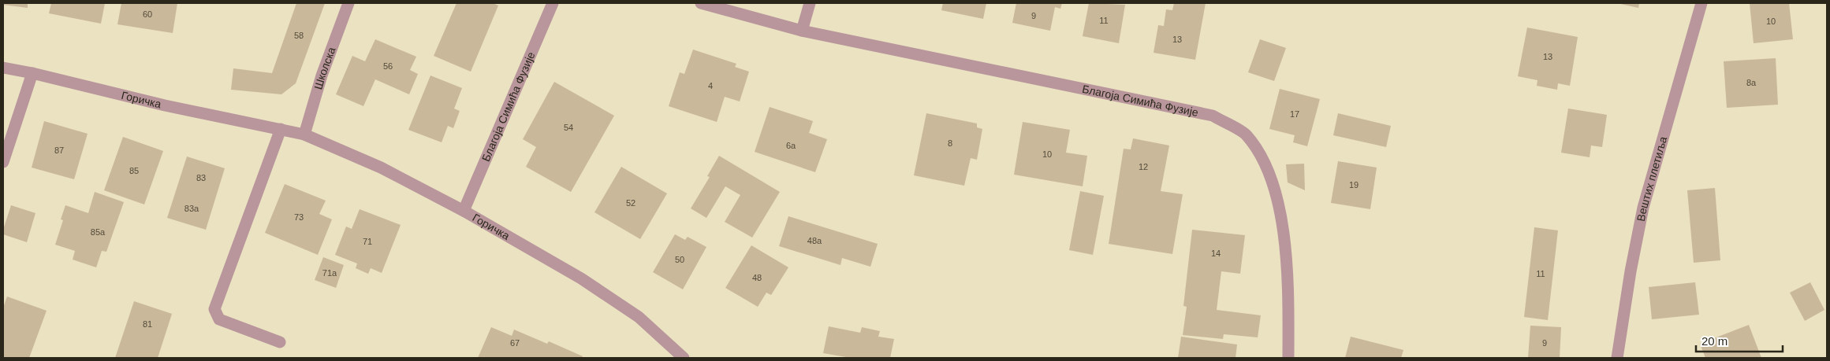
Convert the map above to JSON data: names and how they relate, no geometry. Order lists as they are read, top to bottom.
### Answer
{
  "streets": {
    "street": [
      "Школска",
      "Горичка",
      "Благоја Симића Фузије",
      "Вештих плетиља"
    ]
  },
  "crossings": [
    ["Школска", "Горичка"],
    ["Горичка", "Благоја Симића Фузије"]
  ],
  "house_numbers": [
    "60",
    "9",
    "11",
    "10",
    "58",
    "13",
    "13",
    "56",
    "8a",
    "4",
    "17",
    "54",
    "8",
    "6a",
    "87",
    "10",
    "12",
    "85",
    "83",
    "19",
    "52",
    "83a",
    "73",
    "85a",
    "48a",
    "71",
    "14",
    "50",
    "71a",
    "11",
    "48",
    "81",
    "67",
    "9"
  ],
  "scale_bar": "20 m"
}
